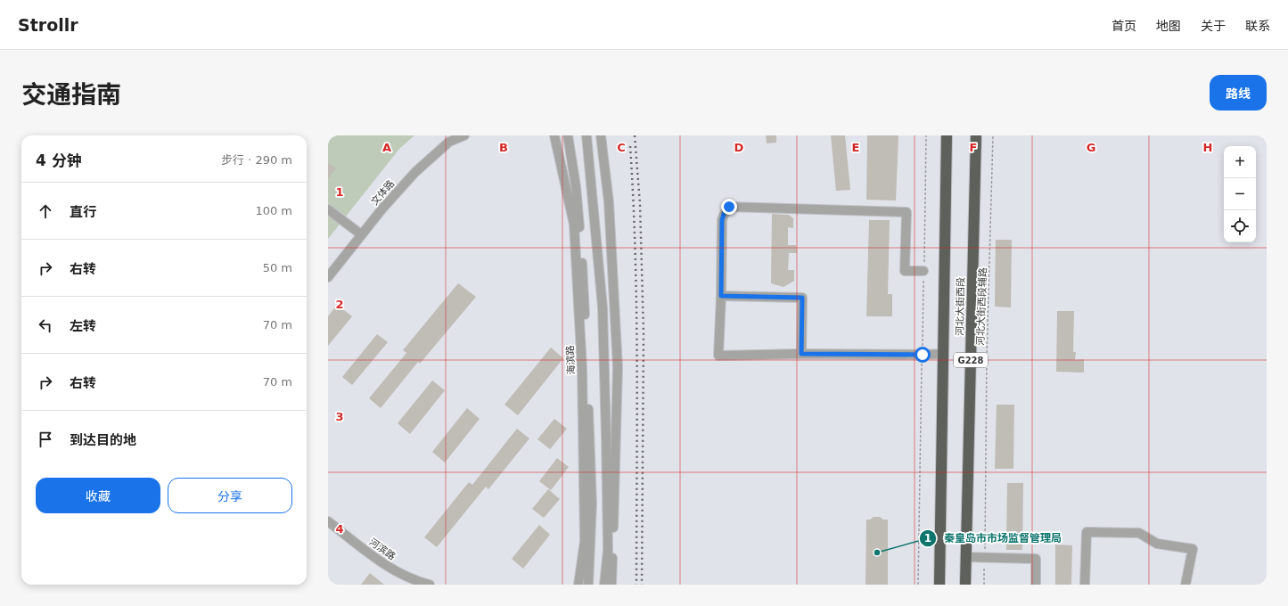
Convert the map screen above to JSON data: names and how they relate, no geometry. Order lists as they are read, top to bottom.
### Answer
{
  "streets": {
    "highway": ["河北大街西段", "G228"],
    "street": ["文体路", "海滨路", "河滨路"],
    "path": ["河北大街西段辅路"]
  },
  "places": ["秦皇岛市市场监督管理局"],
  "page": {
    "header": "Strollr",
    "nav": [
      "首页",
      "地图",
      "关于",
      "联系"
    ],
    "title": "交通指南",
    "buttons": [
      "路线",
      ["收藏", "分享"]
    ],
    "heading": ["4 分钟", "步行 · 290 m"],
    "map_buttons": ["+", "−"],
    "list": [
      ["直行", "100 m"],
      ["右转", "50 m"],
      ["左转", "70 m"],
      ["右转", "70 m"],
      "到达目的地"
    ]
  },
  "grid": {
    "columns": [
      "A",
      "B",
      "C",
      "D",
      "E",
      "F",
      "G",
      "H"
    ],
    "rows": [
      "1",
      "2",
      "3",
      "4"
    ]
  }
}
